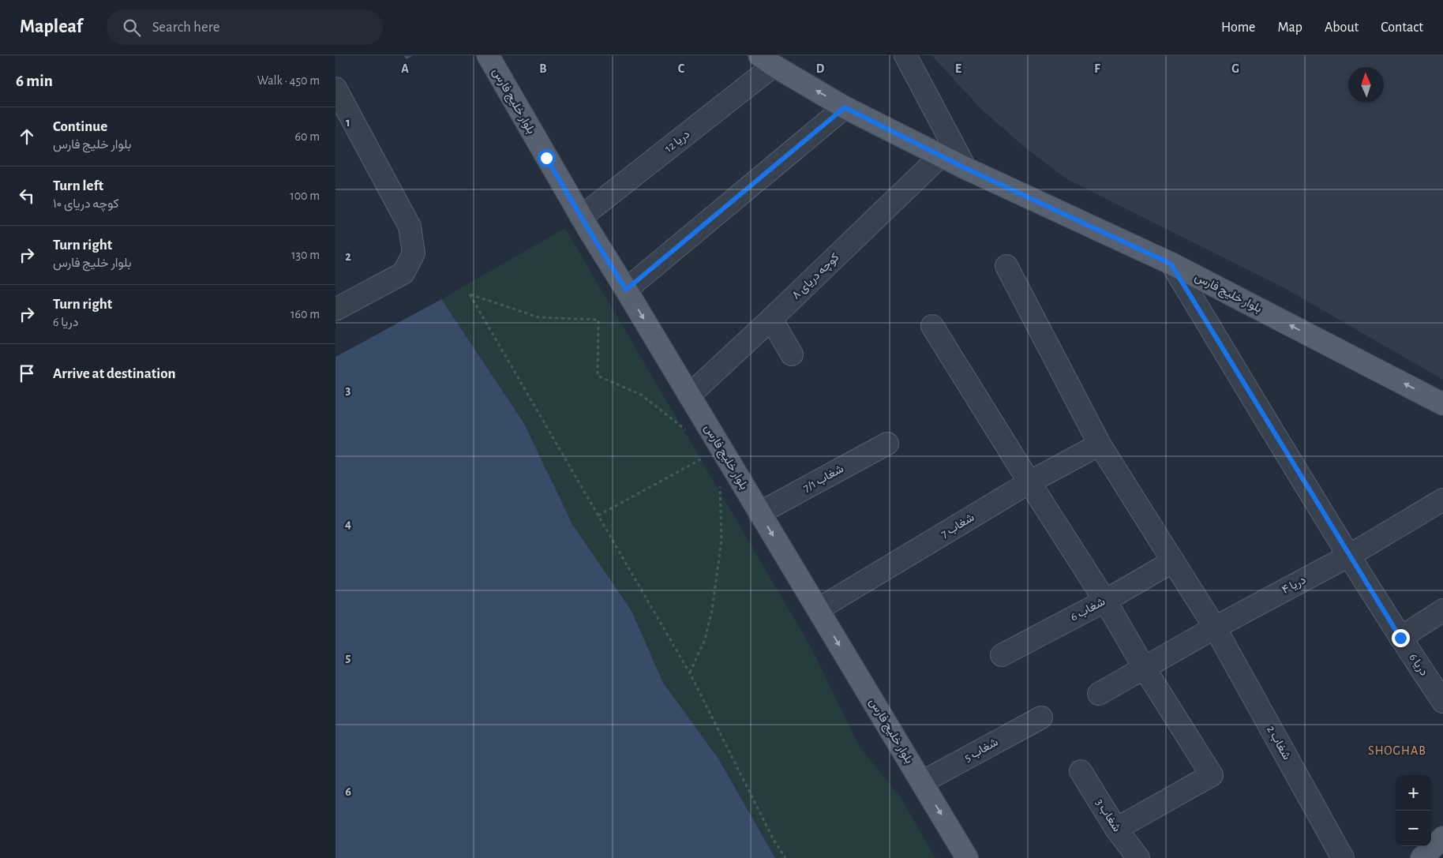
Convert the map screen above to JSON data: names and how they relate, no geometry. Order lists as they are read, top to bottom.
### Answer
{
  "streets": {
    "main road": ["بلوار خلیج ‌فارس", "بلوار خلیج‌ فارس"],
    "street": [
      "دریا 12",
      "کوچه دریای ۸",
      "شغاب 7/1",
      "شغاب 7",
      "دریا ۴",
      "شغاب 6",
      "دریا 6",
      "شغاب 2",
      "شغاب 5",
      "شغاب 3"
    ]
  },
  "crossings": [
    ["بلوار خلیج ‌فارس", "دریا 12"],
    ["بلوار خلیج ‌فارس", "کوچه دریای ۸"],
    ["بلوار خلیج ‌فارس", "شغاب 7/1"],
    ["بلوار خلیج ‌فارس", "شغاب 7"],
    ["بلوار خلیج ‌فارس", "شغاب 5"],
    ["دریا 12", "بلوار خلیج‌ فارس"],
    ["کوچه دریای ۸", "بلوار خلیج‌ فارس"],
    ["بلوار خلیج‌ فارس", "دریا 6"],
    ["شغاب 7", "شغاب 2"],
    ["دریا ۴", "دریا 6"],
    ["دریا ۴", "شغاب 2"],
    ["شغاب 6", "شغاب 2"]
  ],
  "one_way": ["بلوار خلیج ‌فارس", "بلوار خلیج‌ فارس"],
  "districts": ["SHOGHAB"],
  "north": "top",
  "page": {
    "header": "Mapleaf",
    "search": "Search here",
    "nav": [
      "Home",
      "Map",
      "About",
      "Contact"
    ],
    "heading": ["6 min", "Walk · 450 m"],
    "list": [
      ["Continue", "بلوار خلیج ‌فارس", "60 m"],
      ["Turn left", "کوچه دریای ۱۰", "100 m"],
      ["Turn right", "بلوار خلیج‌ فارس", "130 m"],
      ["Turn right", "دریا 6", "160 m"],
      "Arrive at destination"
    ],
    "map_buttons": ["+", "−"]
  },
  "grid": {
    "columns": [
      "A",
      "B",
      "C",
      "D",
      "E",
      "F",
      "G"
    ],
    "rows": [
      "1",
      "2",
      "3",
      "4",
      "5",
      "6"
    ]
  }
}
